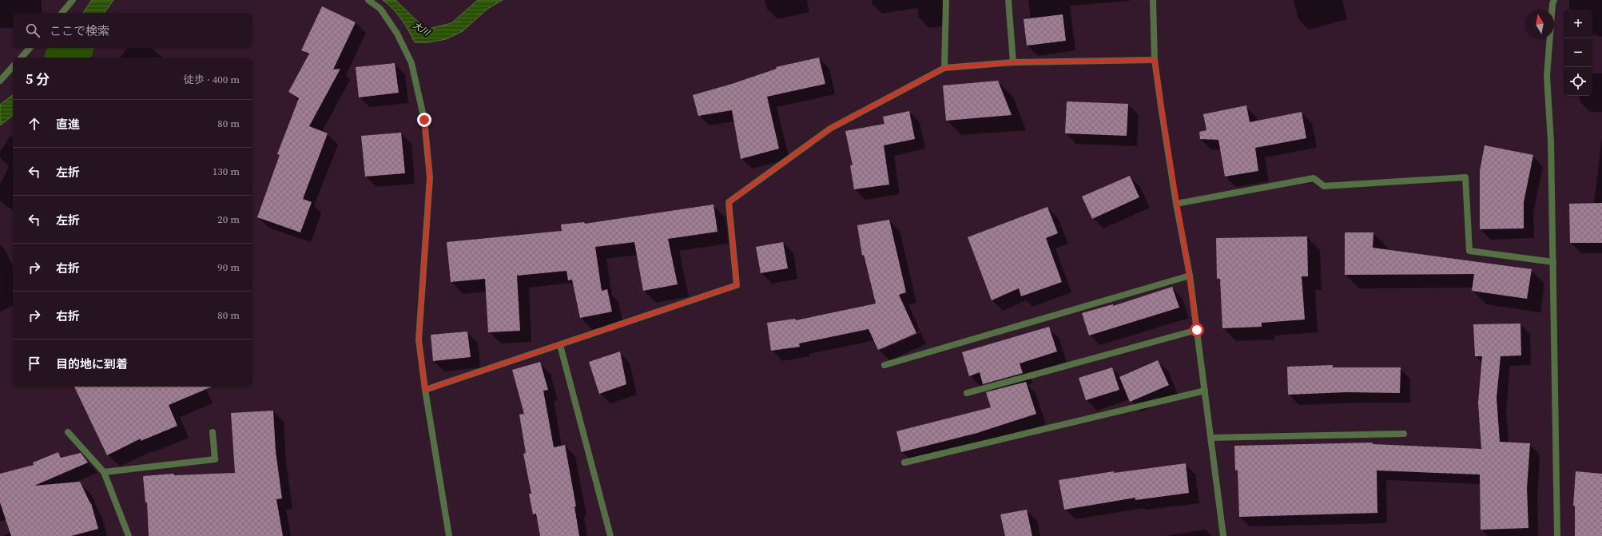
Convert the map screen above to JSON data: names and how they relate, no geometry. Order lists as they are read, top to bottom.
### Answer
{
  "water": ["大川"],
  "north": "top",
  "page": {
    "map_buttons": ["+", "−"],
    "search": "ここで検索",
    "heading": ["5 分", "徒歩 · 400 m"],
    "list": [
      ["直進", "80 m"],
      ["左折", "130 m"],
      ["左折", "20 m"],
      ["右折", "90 m"],
      ["右折", "80 m"],
      "目的地に到着"
    ]
  }
}
